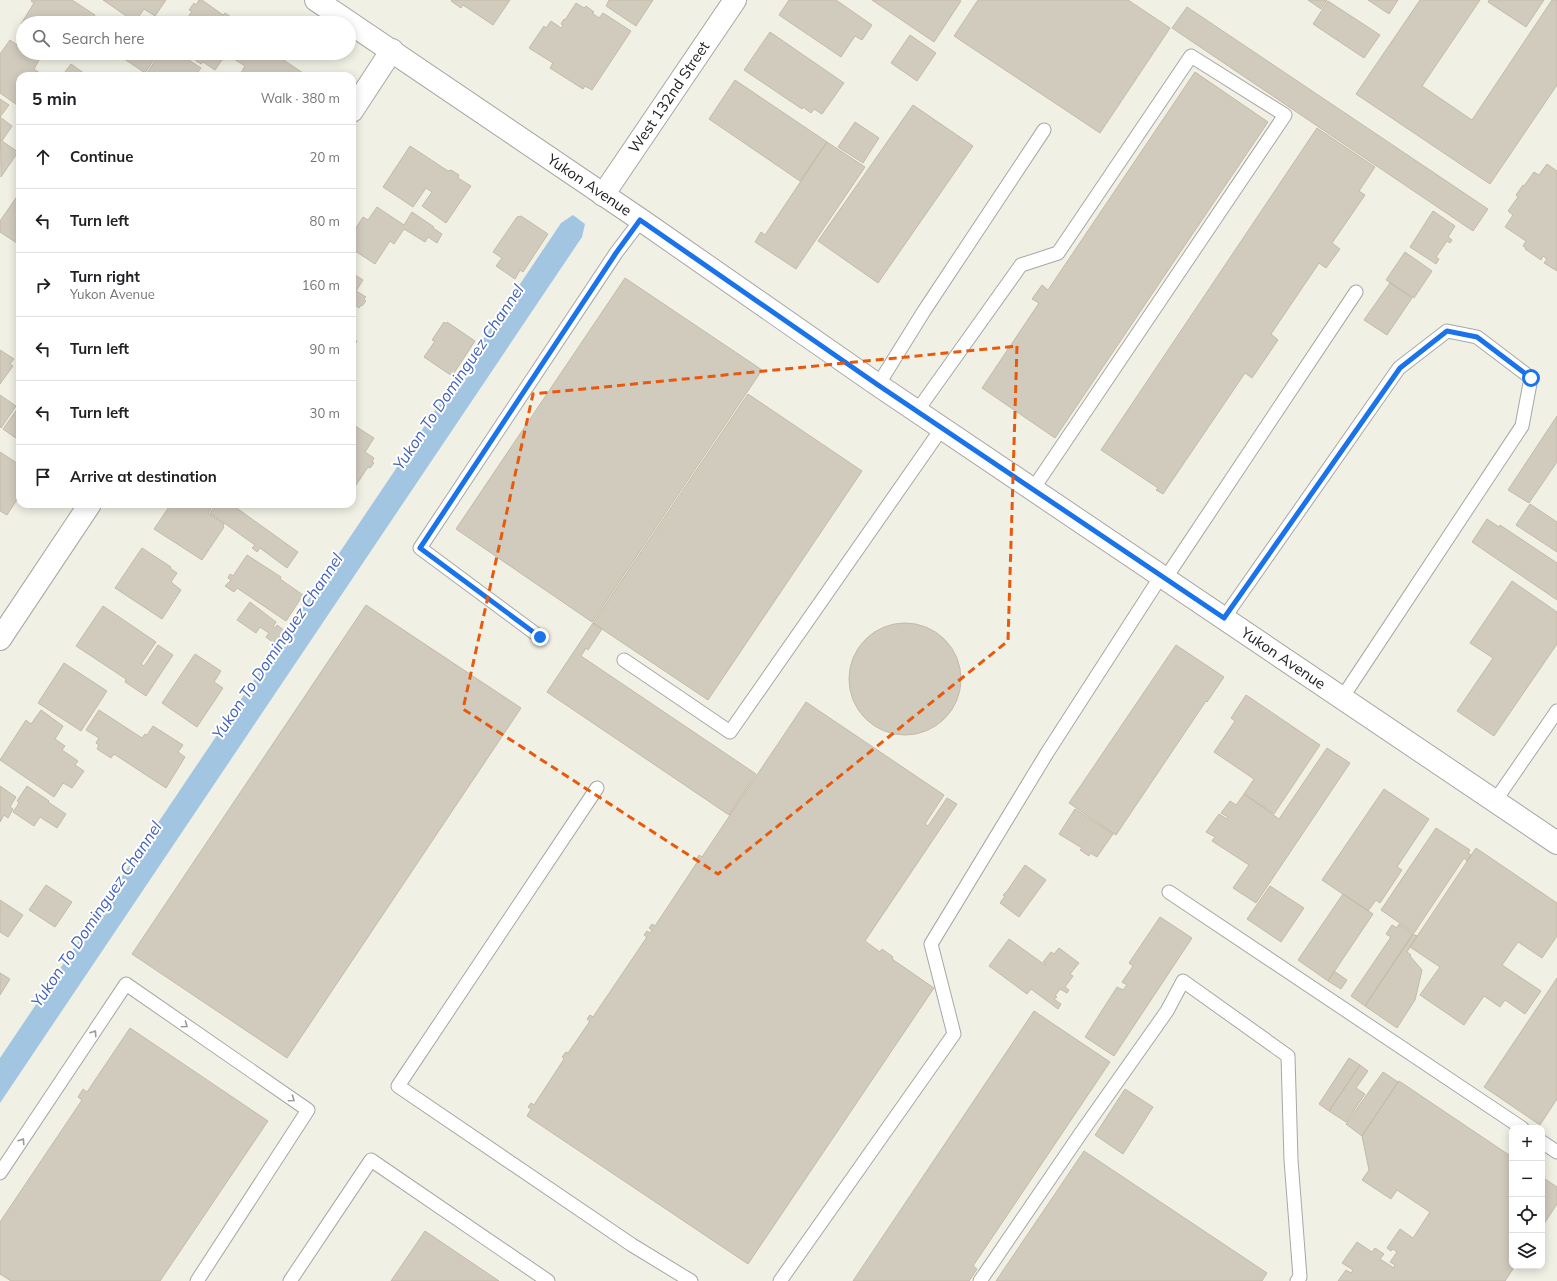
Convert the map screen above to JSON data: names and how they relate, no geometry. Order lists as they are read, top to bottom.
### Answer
{
  "streets": {
    "street": ["West 132nd Street", "Yukon Avenue"]
  },
  "crossings": [
    ["West 132nd Street", "Yukon Avenue"]
  ],
  "water": ["Yukon To Dominguez Channel"],
  "page": {
    "search": "Search here",
    "heading": ["5 min", "Walk · 380 m"],
    "list": [
      ["Continue", "20 m"],
      ["Turn left", "80 m"],
      ["Turn right", "Yukon Avenue", "160 m"],
      ["Turn left", "90 m"],
      ["Turn left", "30 m"],
      "Arrive at destination"
    ],
    "map_buttons": ["+", "−"]
  }
}
